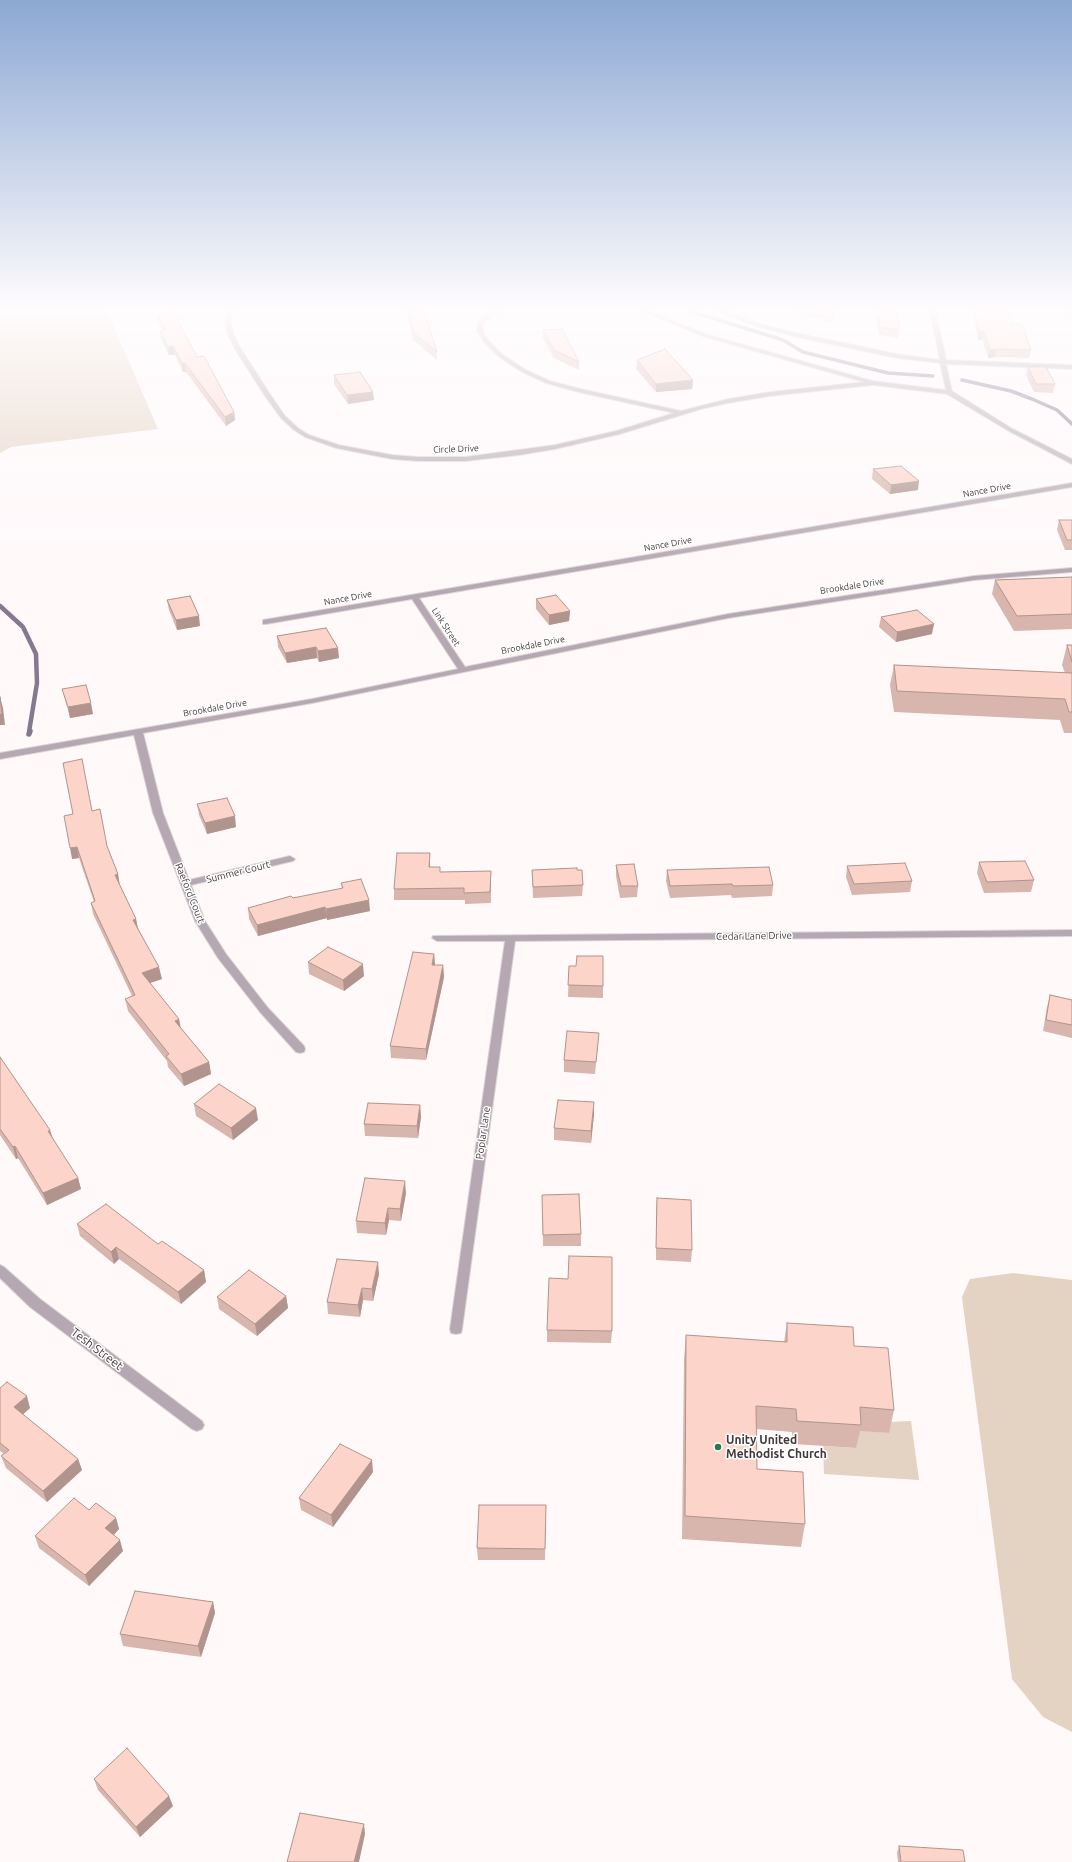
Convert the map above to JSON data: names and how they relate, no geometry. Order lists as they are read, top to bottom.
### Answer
{
  "streets": {
    "street": [
      "Circle Drive",
      "Nance Drive",
      "Brookdale Drive",
      "Link Street",
      "Summer Court",
      "Raeford Court",
      "Cedar Lane Drive",
      "Poplar Lane",
      "Tesh Street"
    ]
  },
  "crossings": [
    ["Nance Drive", "Link Street"],
    ["Brookdale Drive", "Link Street"],
    ["Brookdale Drive", "Raeford Court"],
    ["Summer Court", "Raeford Court"],
    ["Cedar Lane Drive", "Poplar Lane"]
  ],
  "places": ["Unity United Methodist Church"]
}
